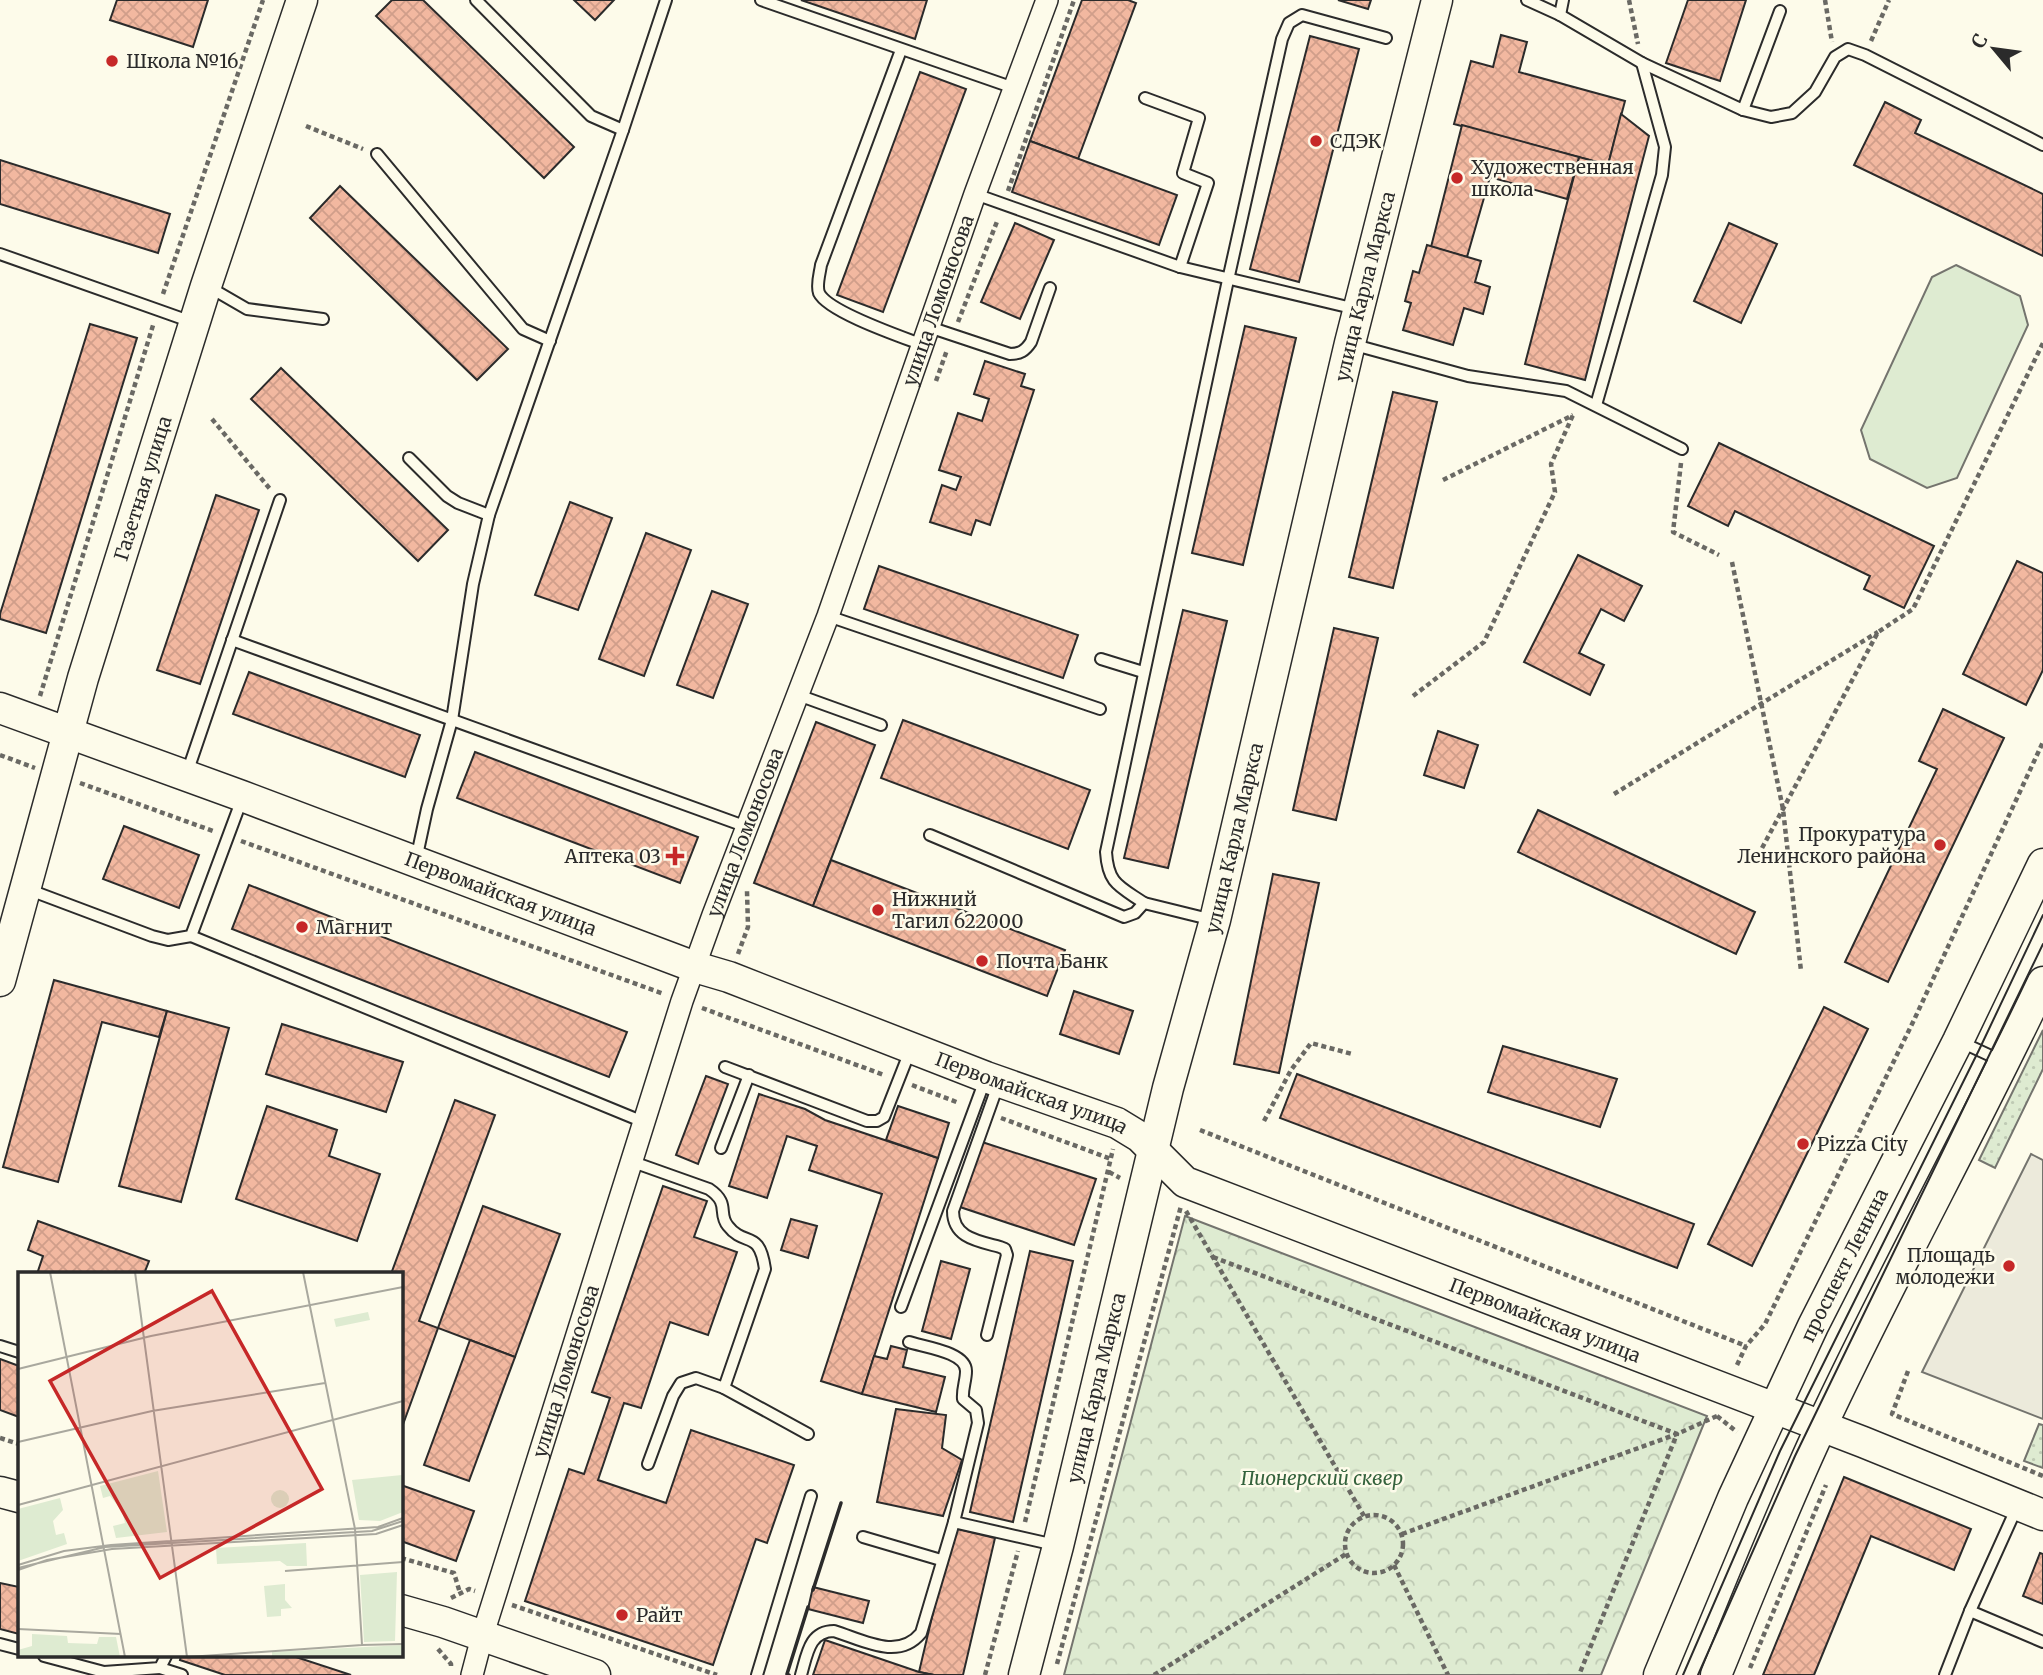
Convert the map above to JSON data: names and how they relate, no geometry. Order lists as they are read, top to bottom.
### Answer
{
  "streets": {
    "street": [
      "улица Карла Маркса",
      "улица Ломоносова",
      "Газетная улица",
      "Первомайская улица",
      "проспект Ленина"
    ]
  },
  "crossings": [
    ["улица Карла Маркса", "Первомайская улица"],
    ["улица Ломоносова", "Первомайская улица"],
    ["Газетная улица", "Первомайская улица"],
    ["Первомайская улица", "проспект Ленина"]
  ],
  "parks": ["Пионерский сквер"],
  "places": {
    "other": [
      "Школа №16",
      "СДЭК",
      "Художественная школа",
      "Прокуратура Ленинского района",
      "Нижний Тагил 622000",
      "Магнит",
      "Почта Банк",
      "Pizza City",
      "Площадь молодежи",
      "Райт"
    ],
    "health": ["Аптека 03"]
  },
  "north": "top left"
}
